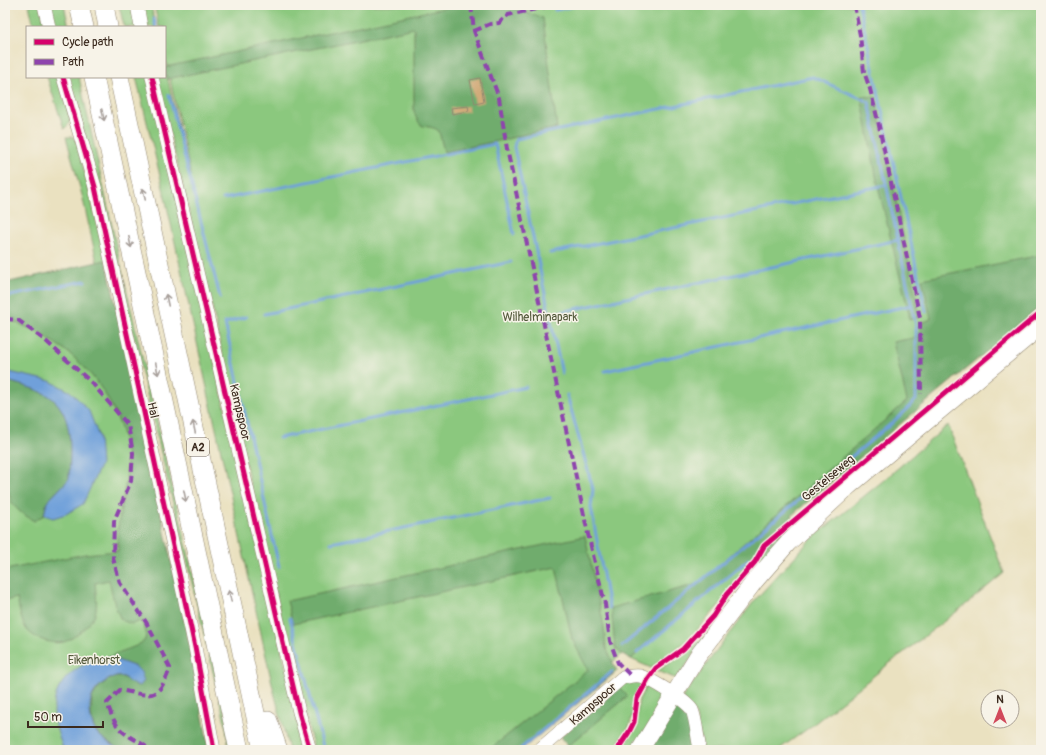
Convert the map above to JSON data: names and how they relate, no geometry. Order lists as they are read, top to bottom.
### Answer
{
  "streets": {
    "highway": ["A2"],
    "main road": ["Gestelseweg"],
    "street": ["Hal", "Kampspoor"]
  },
  "crossings": [
    ["Kampspoor", "Gestelseweg"]
  ],
  "parks": ["Wilhelminapark", "Eikenhorst"],
  "legend": ["Cycle path", "Path"],
  "scale_bar": "50 m",
  "north": "top"
}
